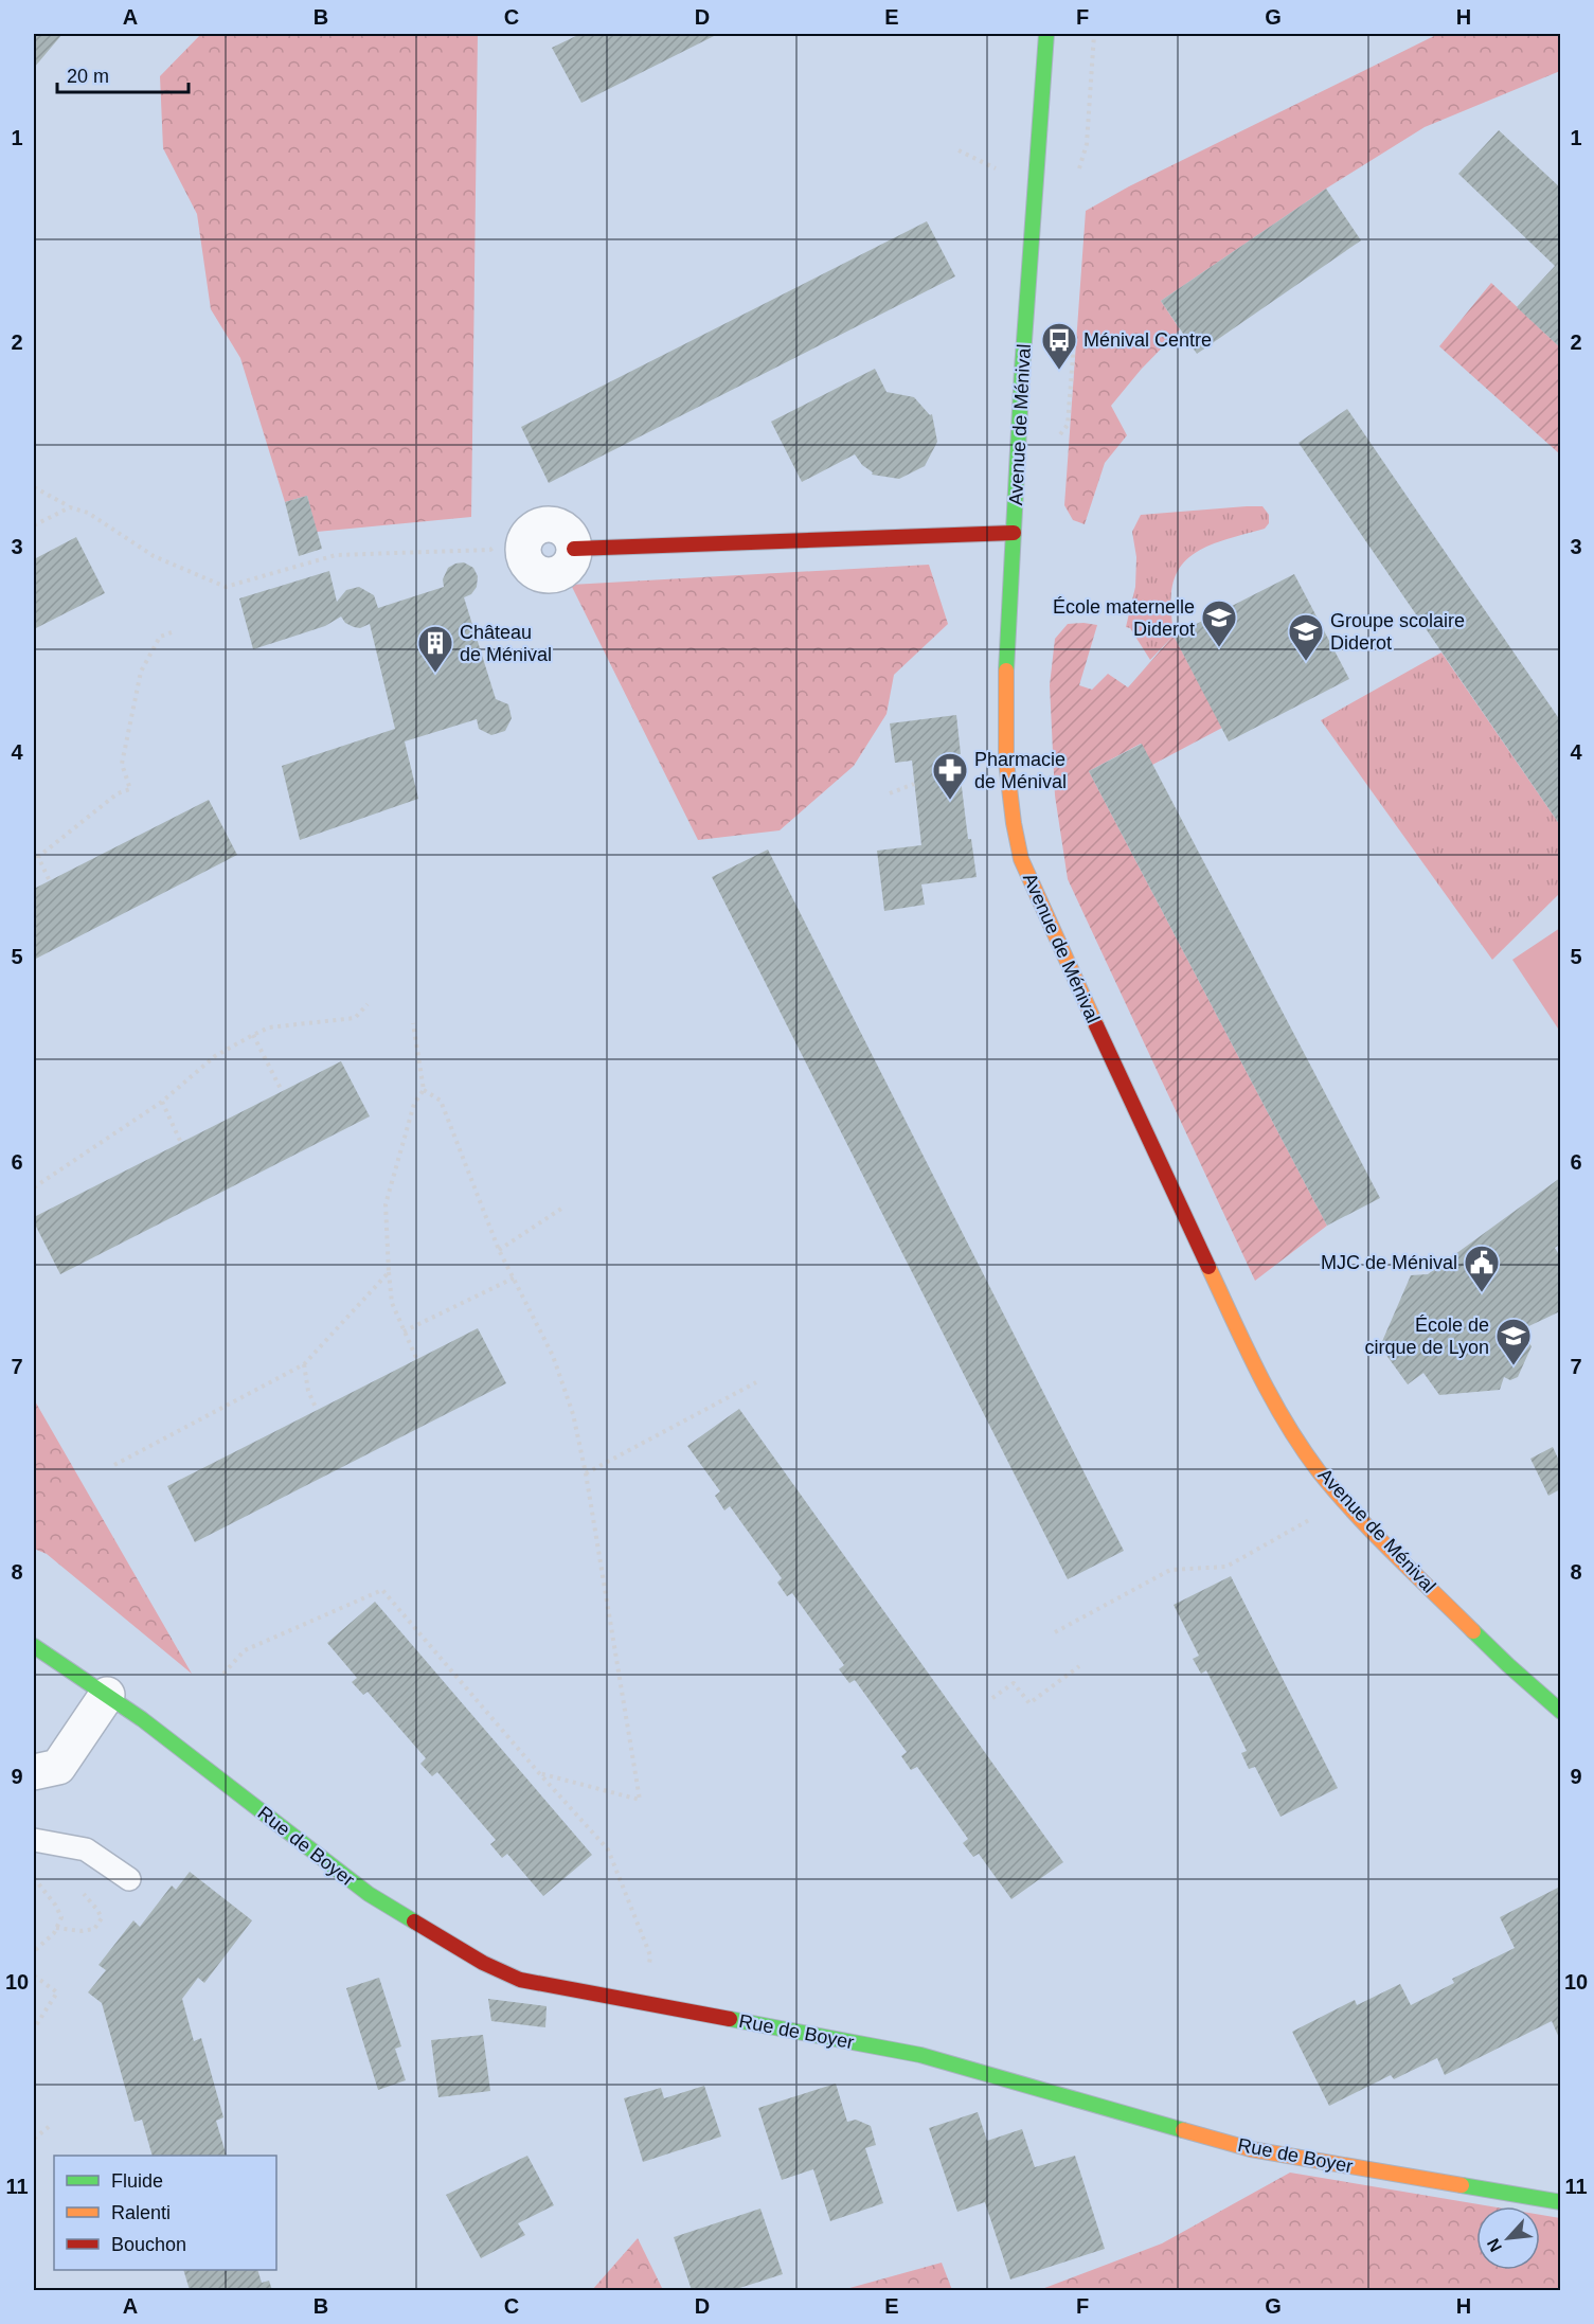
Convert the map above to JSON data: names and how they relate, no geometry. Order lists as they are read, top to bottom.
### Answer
{
  "streets": {
    "street": ["Avenue de Ménival", "Rue de Boyer"]
  },
  "places": {
    "bus stop": ["Ménival Centre"],
    "school or university": ["École maternelle Diderot", "Groupe scolaire Diderot", "École de cirque de Lyon"],
    "building": ["Château de Ménival"],
    "pharmacy": ["Pharmacie de Ménival"],
    "public building": ["MJC de Ménival"]
  },
  "legend": ["Fluide", "Ralenti", "Bouchon"],
  "scale_bar": "20 m",
  "north": "bottom left",
  "grid": {
    "columns": [
      "A",
      "B",
      "C",
      "D",
      "E",
      "F",
      "G",
      "H"
    ],
    "rows": [
      "1",
      "2",
      "3",
      "4",
      "5",
      "6",
      "7",
      "8",
      "9",
      "10",
      "11"
    ]
  }
}
